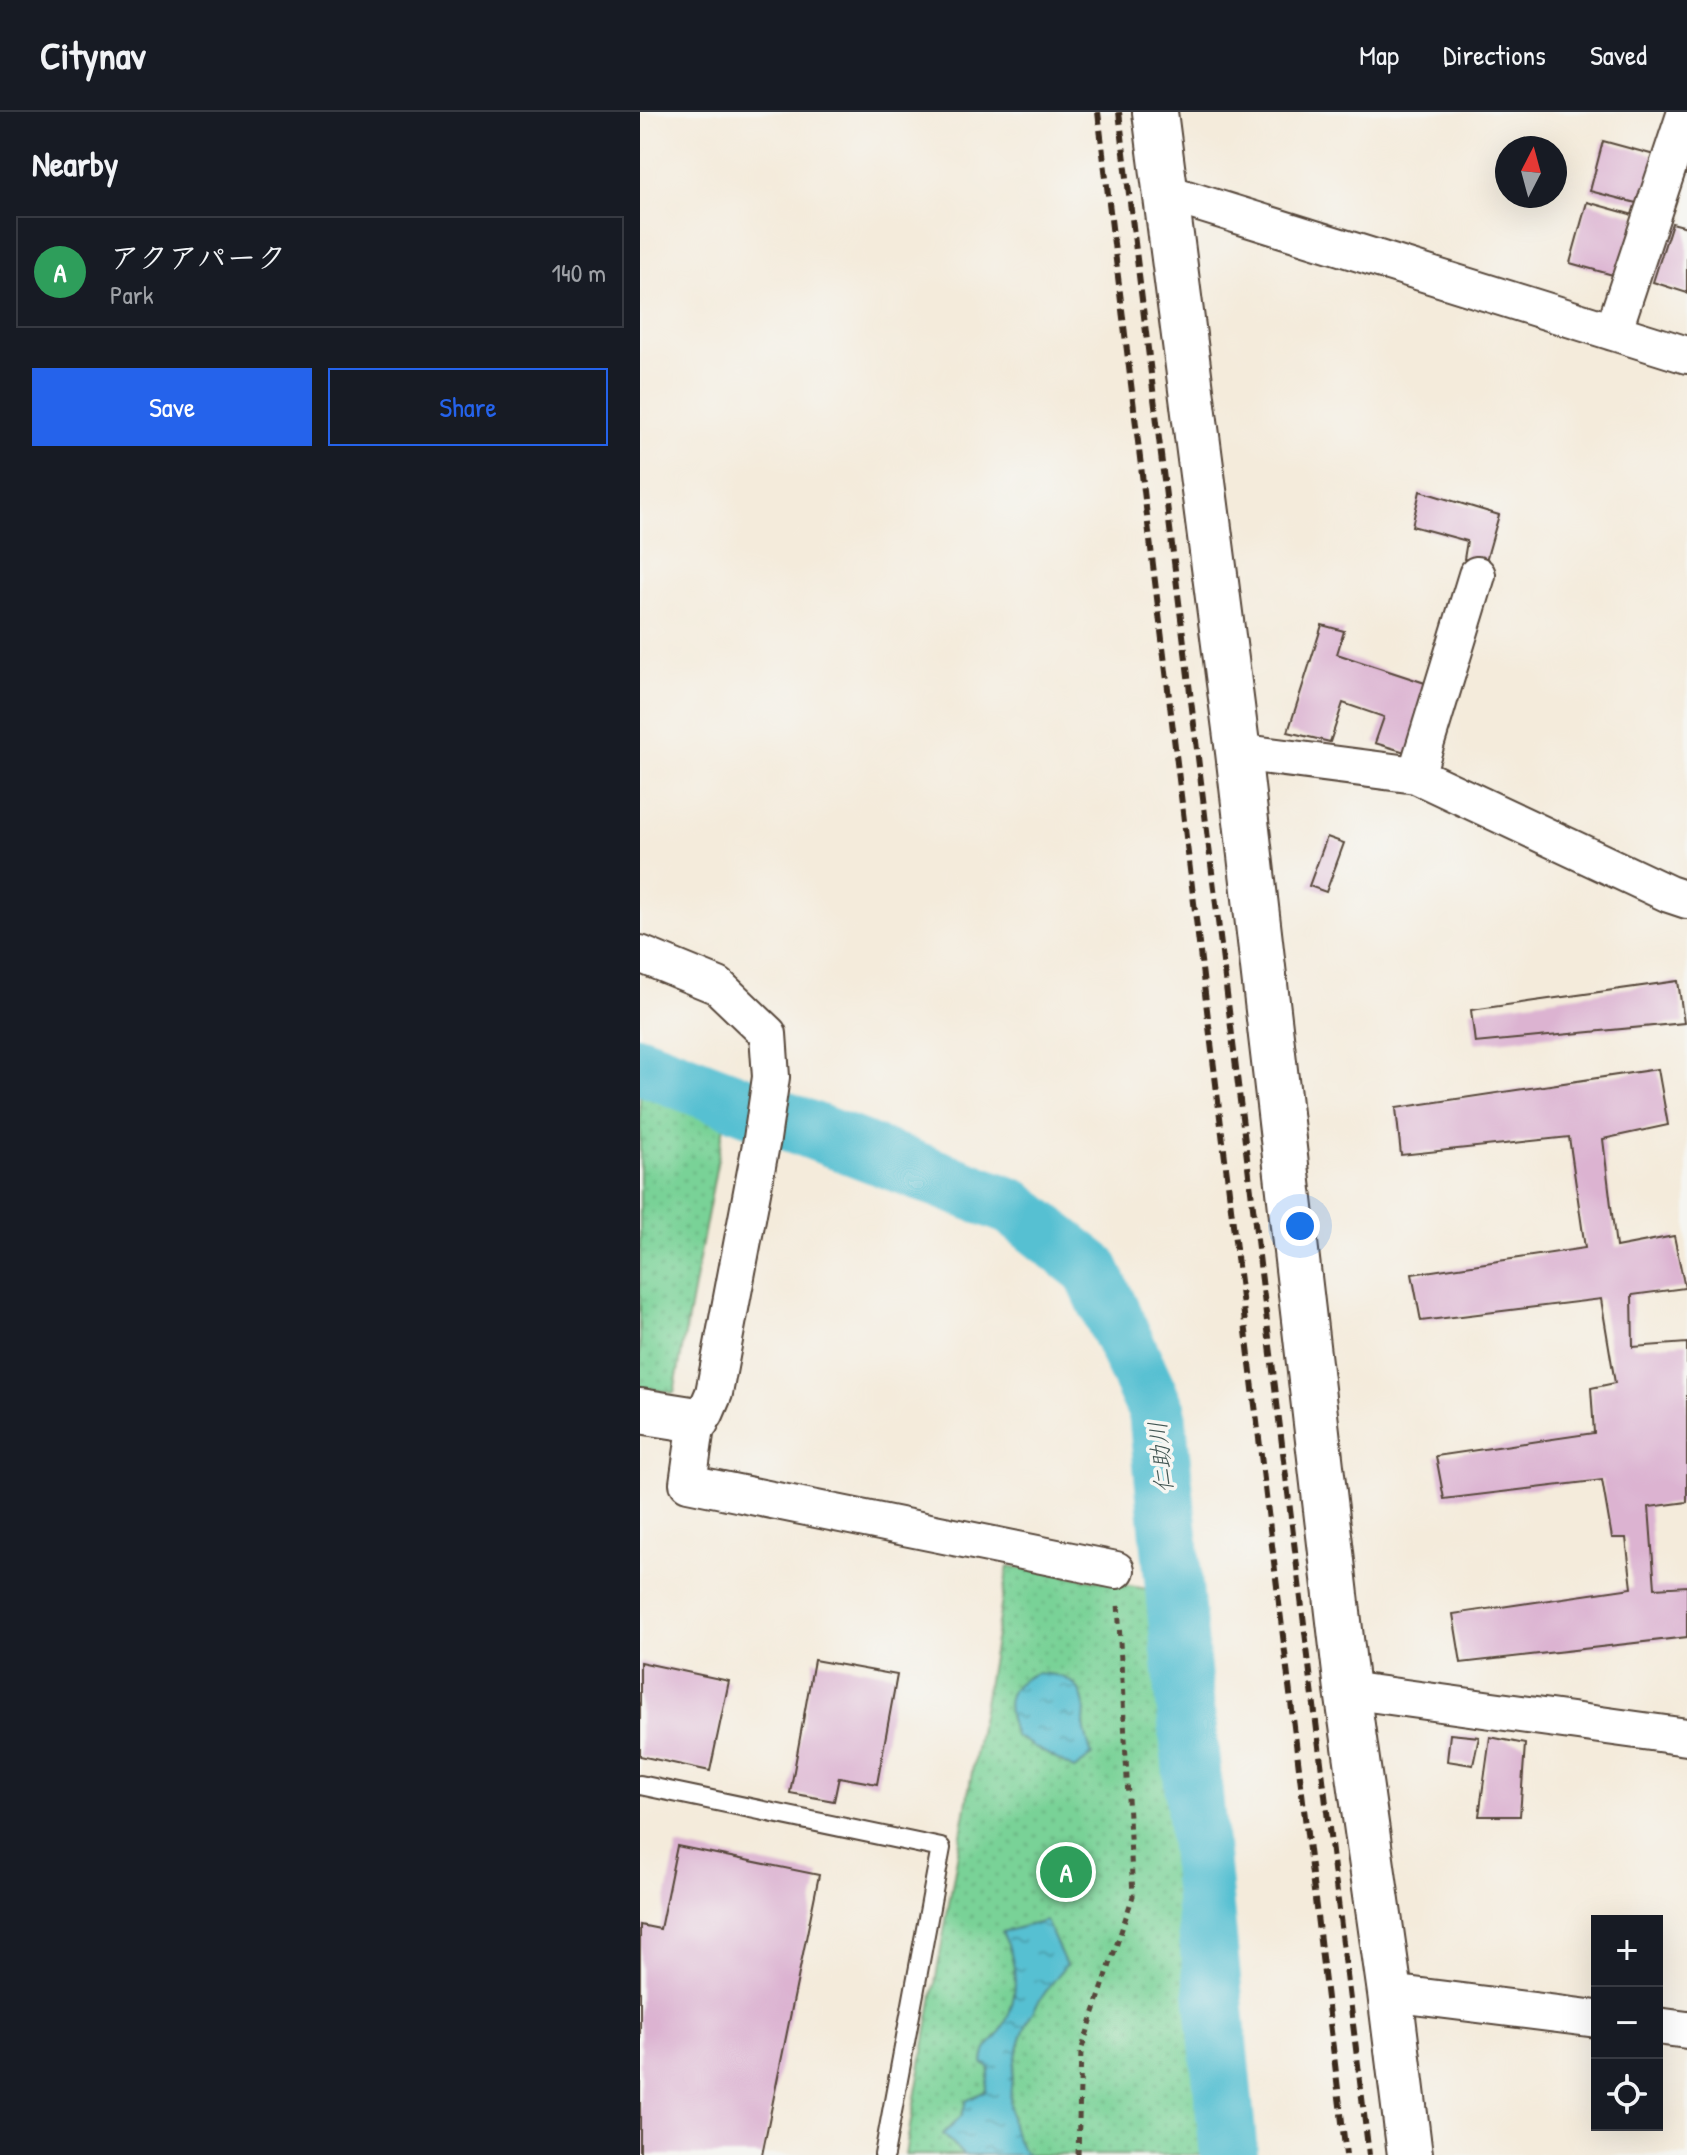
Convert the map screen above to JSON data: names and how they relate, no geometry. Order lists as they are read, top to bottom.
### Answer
{
  "water": ["仁助川"],
  "north": "top",
  "page": {
    "header": "Citynav",
    "nav": ["Map", "Directions", "Saved"],
    "heading": "Nearby",
    "list": [
      {
        "mark": "A",
        "name": "アクアパーク",
        "note": "Park",
        "value": "140 m"
      }
    ],
    "buttons": ["Save", "Share"],
    "pins": "A",
    "map_buttons": ["+", "−"]
  }
}
